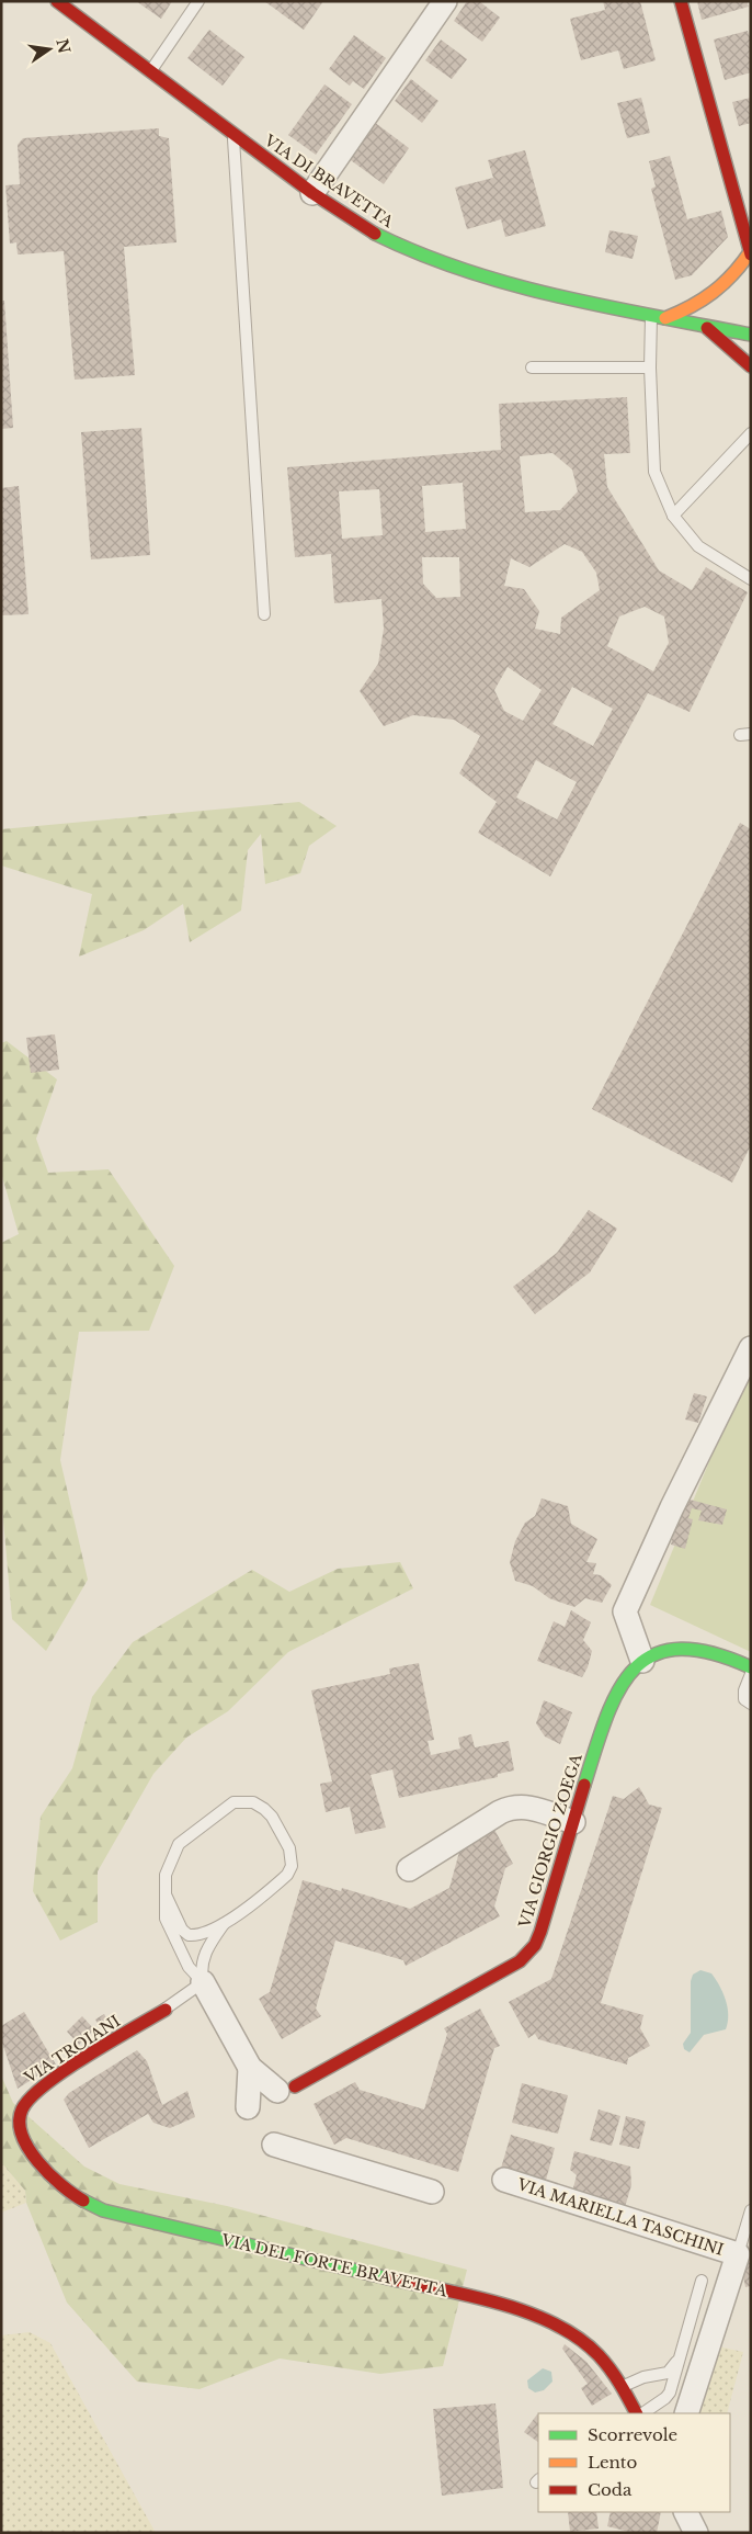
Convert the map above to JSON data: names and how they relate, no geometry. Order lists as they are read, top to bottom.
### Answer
{
  "streets": {
    "street": [
      "VIA DI BRAVETTA",
      "VIA GIORGIO ZOEGA",
      "VIA TROIANI",
      "VIA MARIELLA TASCHINI",
      "VIA DEL FORTE BRAVETTA"
    ]
  },
  "crossings": [
    ["VIA TROIANI", "VIA DEL FORTE BRAVETTA"]
  ],
  "legend": ["Scorrevole", "Lento", "Coda"],
  "north": "right"
}
